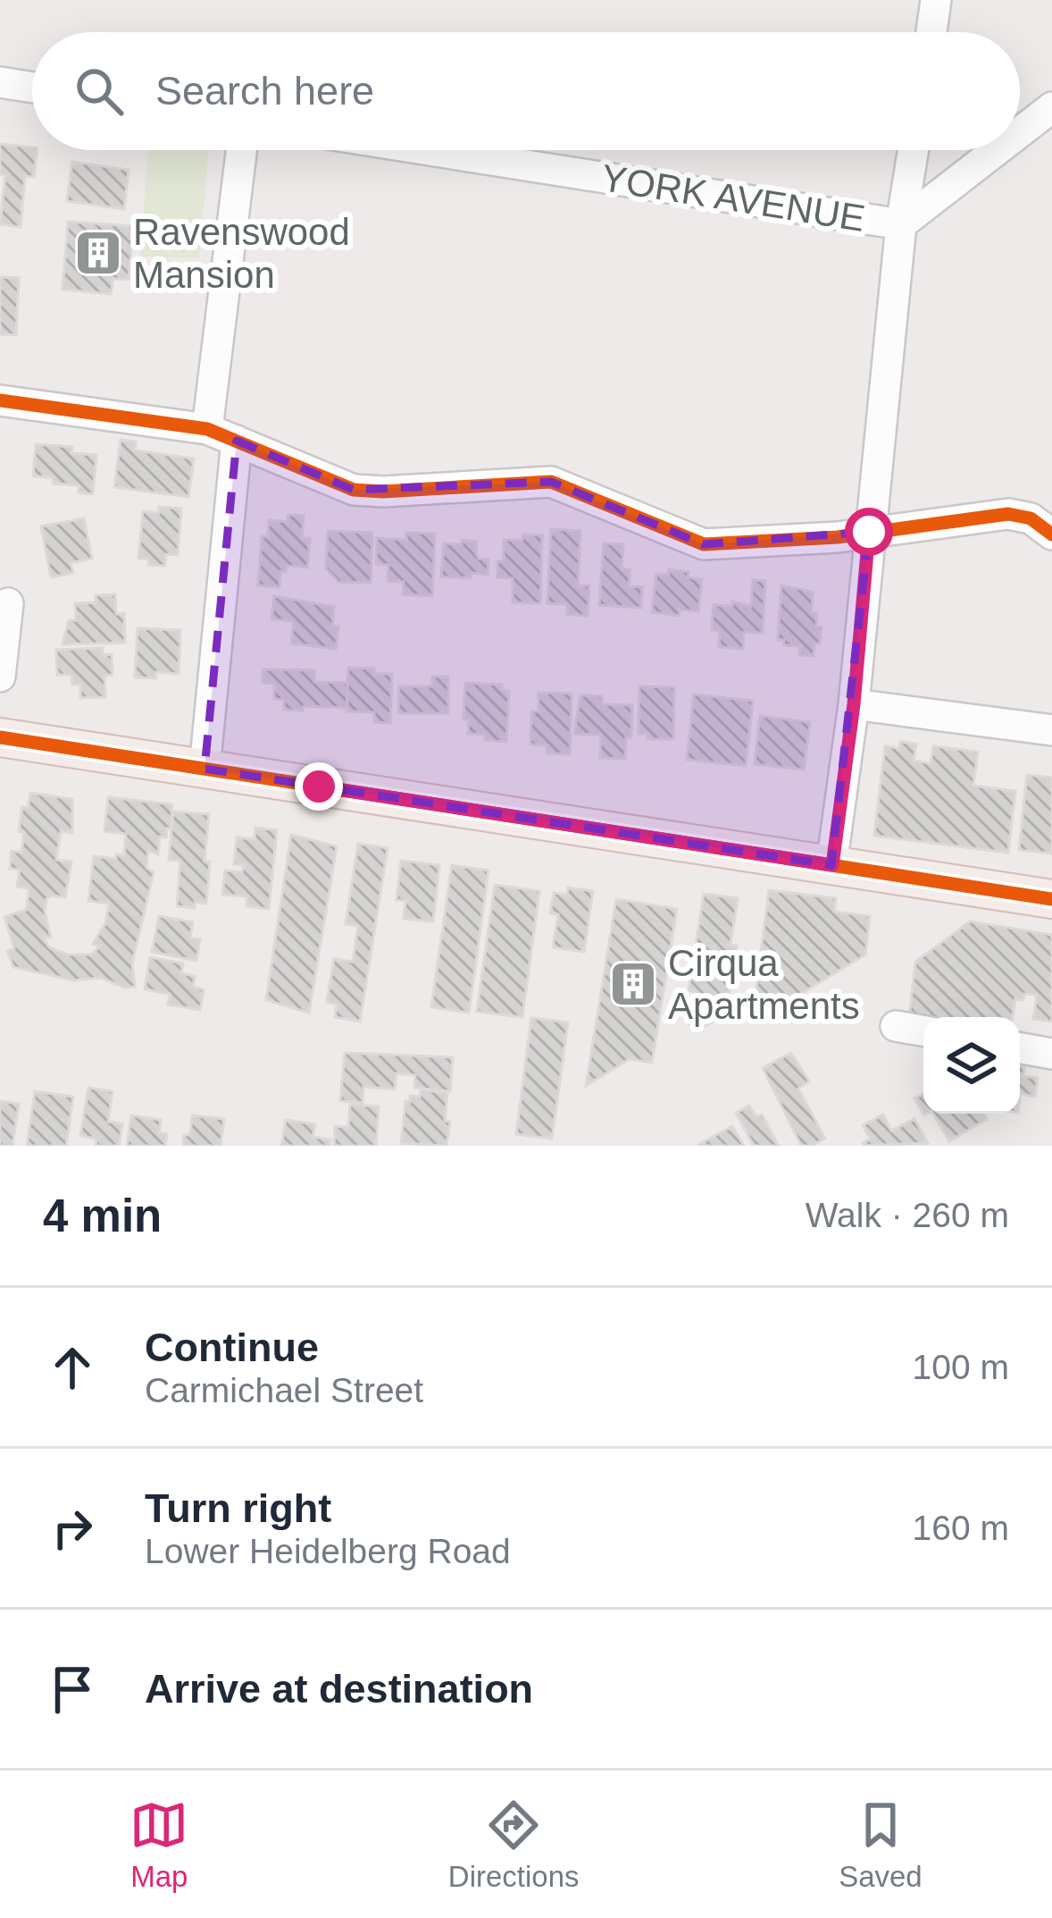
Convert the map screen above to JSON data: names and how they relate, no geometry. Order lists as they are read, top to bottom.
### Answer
{
  "streets": {
    "street": ["YORK AVENUE"]
  },
  "places": {
    "building": ["Ravenswood Mansion", "Cirqua Apartments"]
  },
  "page": {
    "search": "Search here",
    "heading": ["4 min", "Walk · 260 m"],
    "list": [
      ["Continue", "Carmichael Street", "100 m"],
      ["Turn right", "Lower Heidelberg Road", "160 m"],
      "Arrive at destination"
    ],
    "nav": ["Map", "Directions", "Saved"]
  }
}
